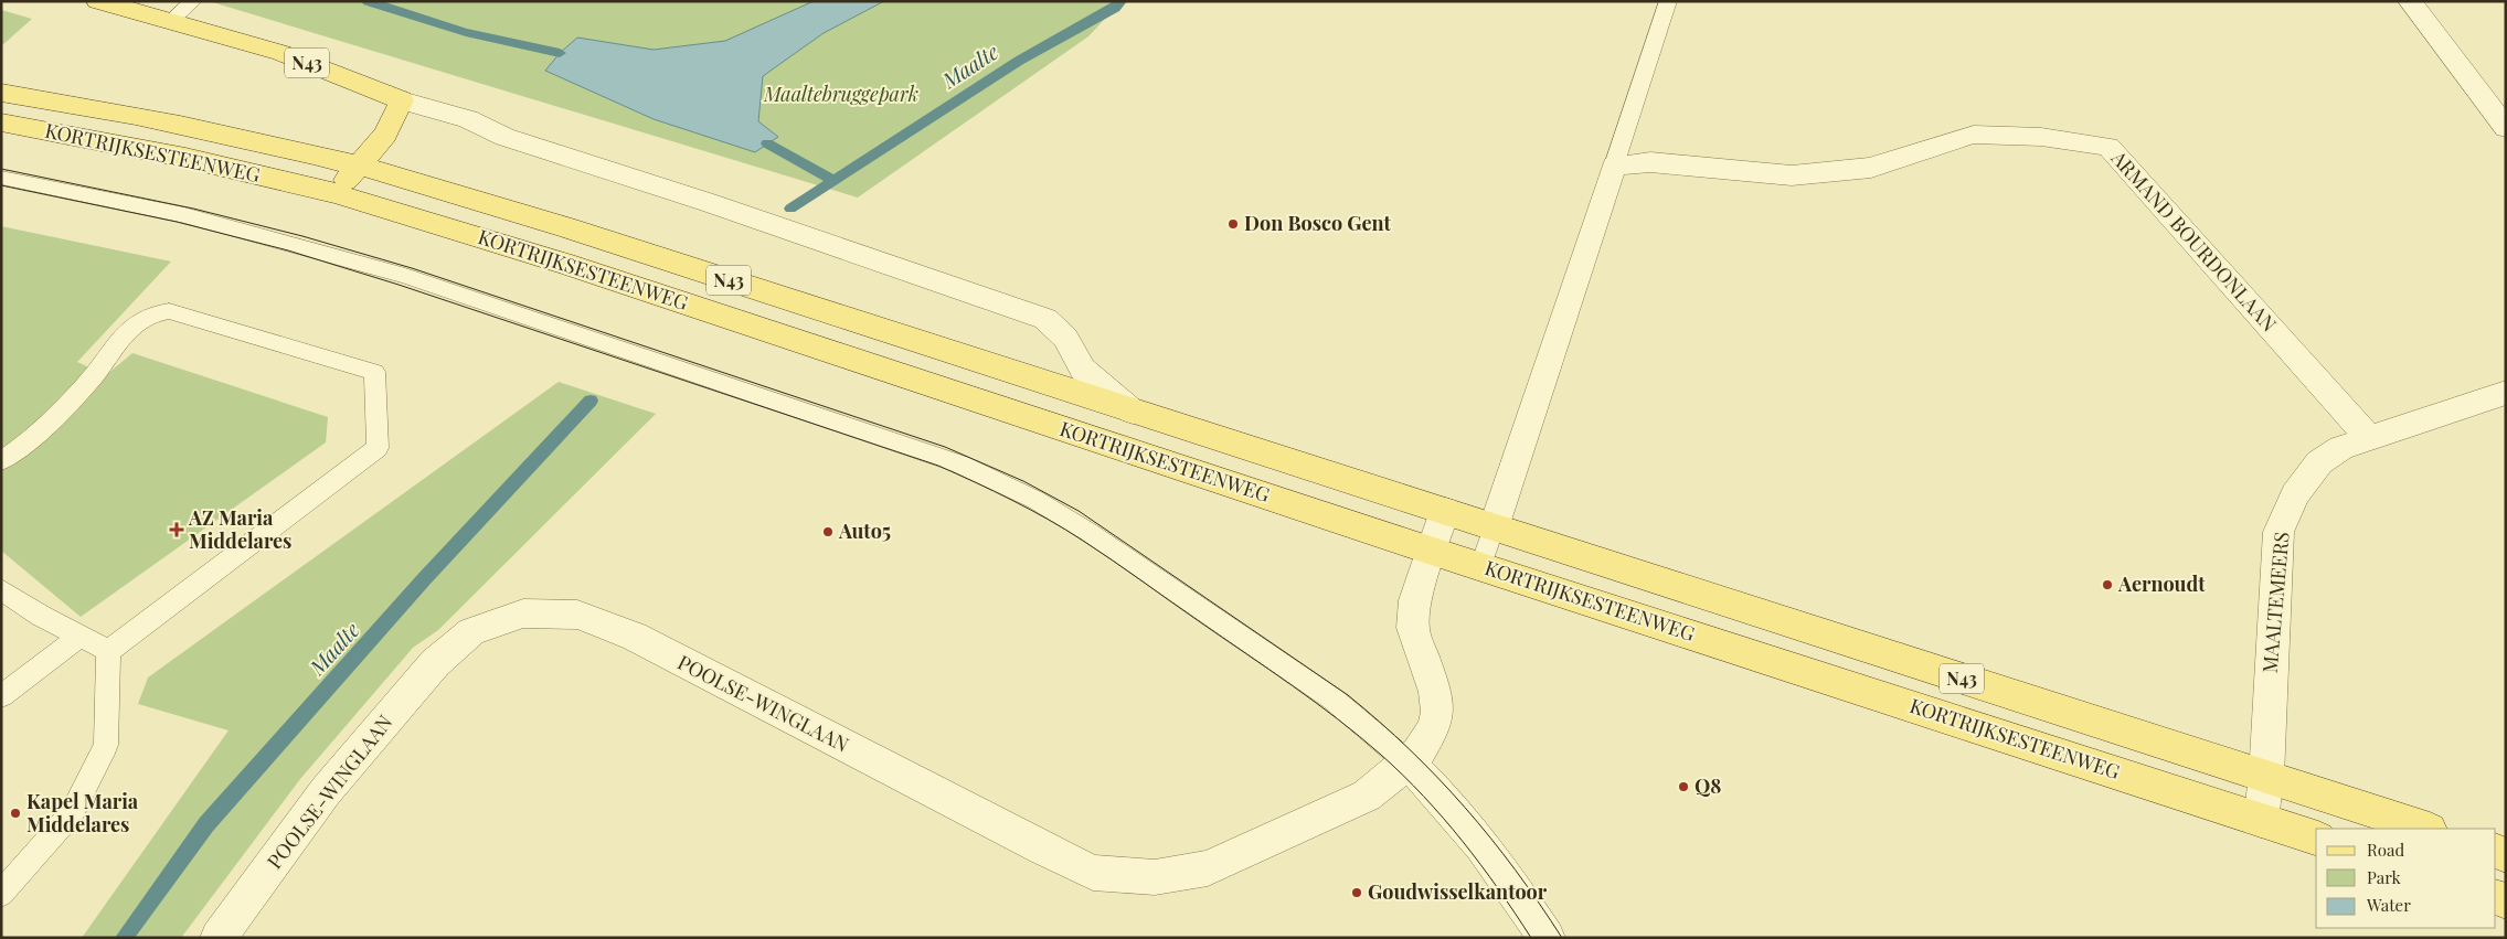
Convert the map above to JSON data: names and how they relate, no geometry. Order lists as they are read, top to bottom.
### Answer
{
  "streets": {
    "main road": ["N43", "KORTRIJKSESTEENWEG"],
    "street": ["ARMAND BOURDONLAAN", "MAALTEMEERS", "POOLSE-WINGLAAN"]
  },
  "crossings": [
    ["N43", "KORTRIJKSESTEENWEG"],
    ["KORTRIJKSESTEENWEG", "MAALTEMEERS"],
    ["KORTRIJKSESTEENWEG", "POOLSE-WINGLAAN"],
    ["ARMAND BOURDONLAAN", "MAALTEMEERS"]
  ],
  "water": ["Maalte"],
  "parks": ["Maaltebruggepark"],
  "places": {
    "other": [
      "Don Bosco Gent",
      "Auto5",
      "Aernoudt",
      "Q8",
      "Kapel Maria Middelares",
      "Goudwisselkantoor"
    ],
    "health": ["AZ Maria Middelares"]
  },
  "legend": ["Road", "Park", "Water"]
}
